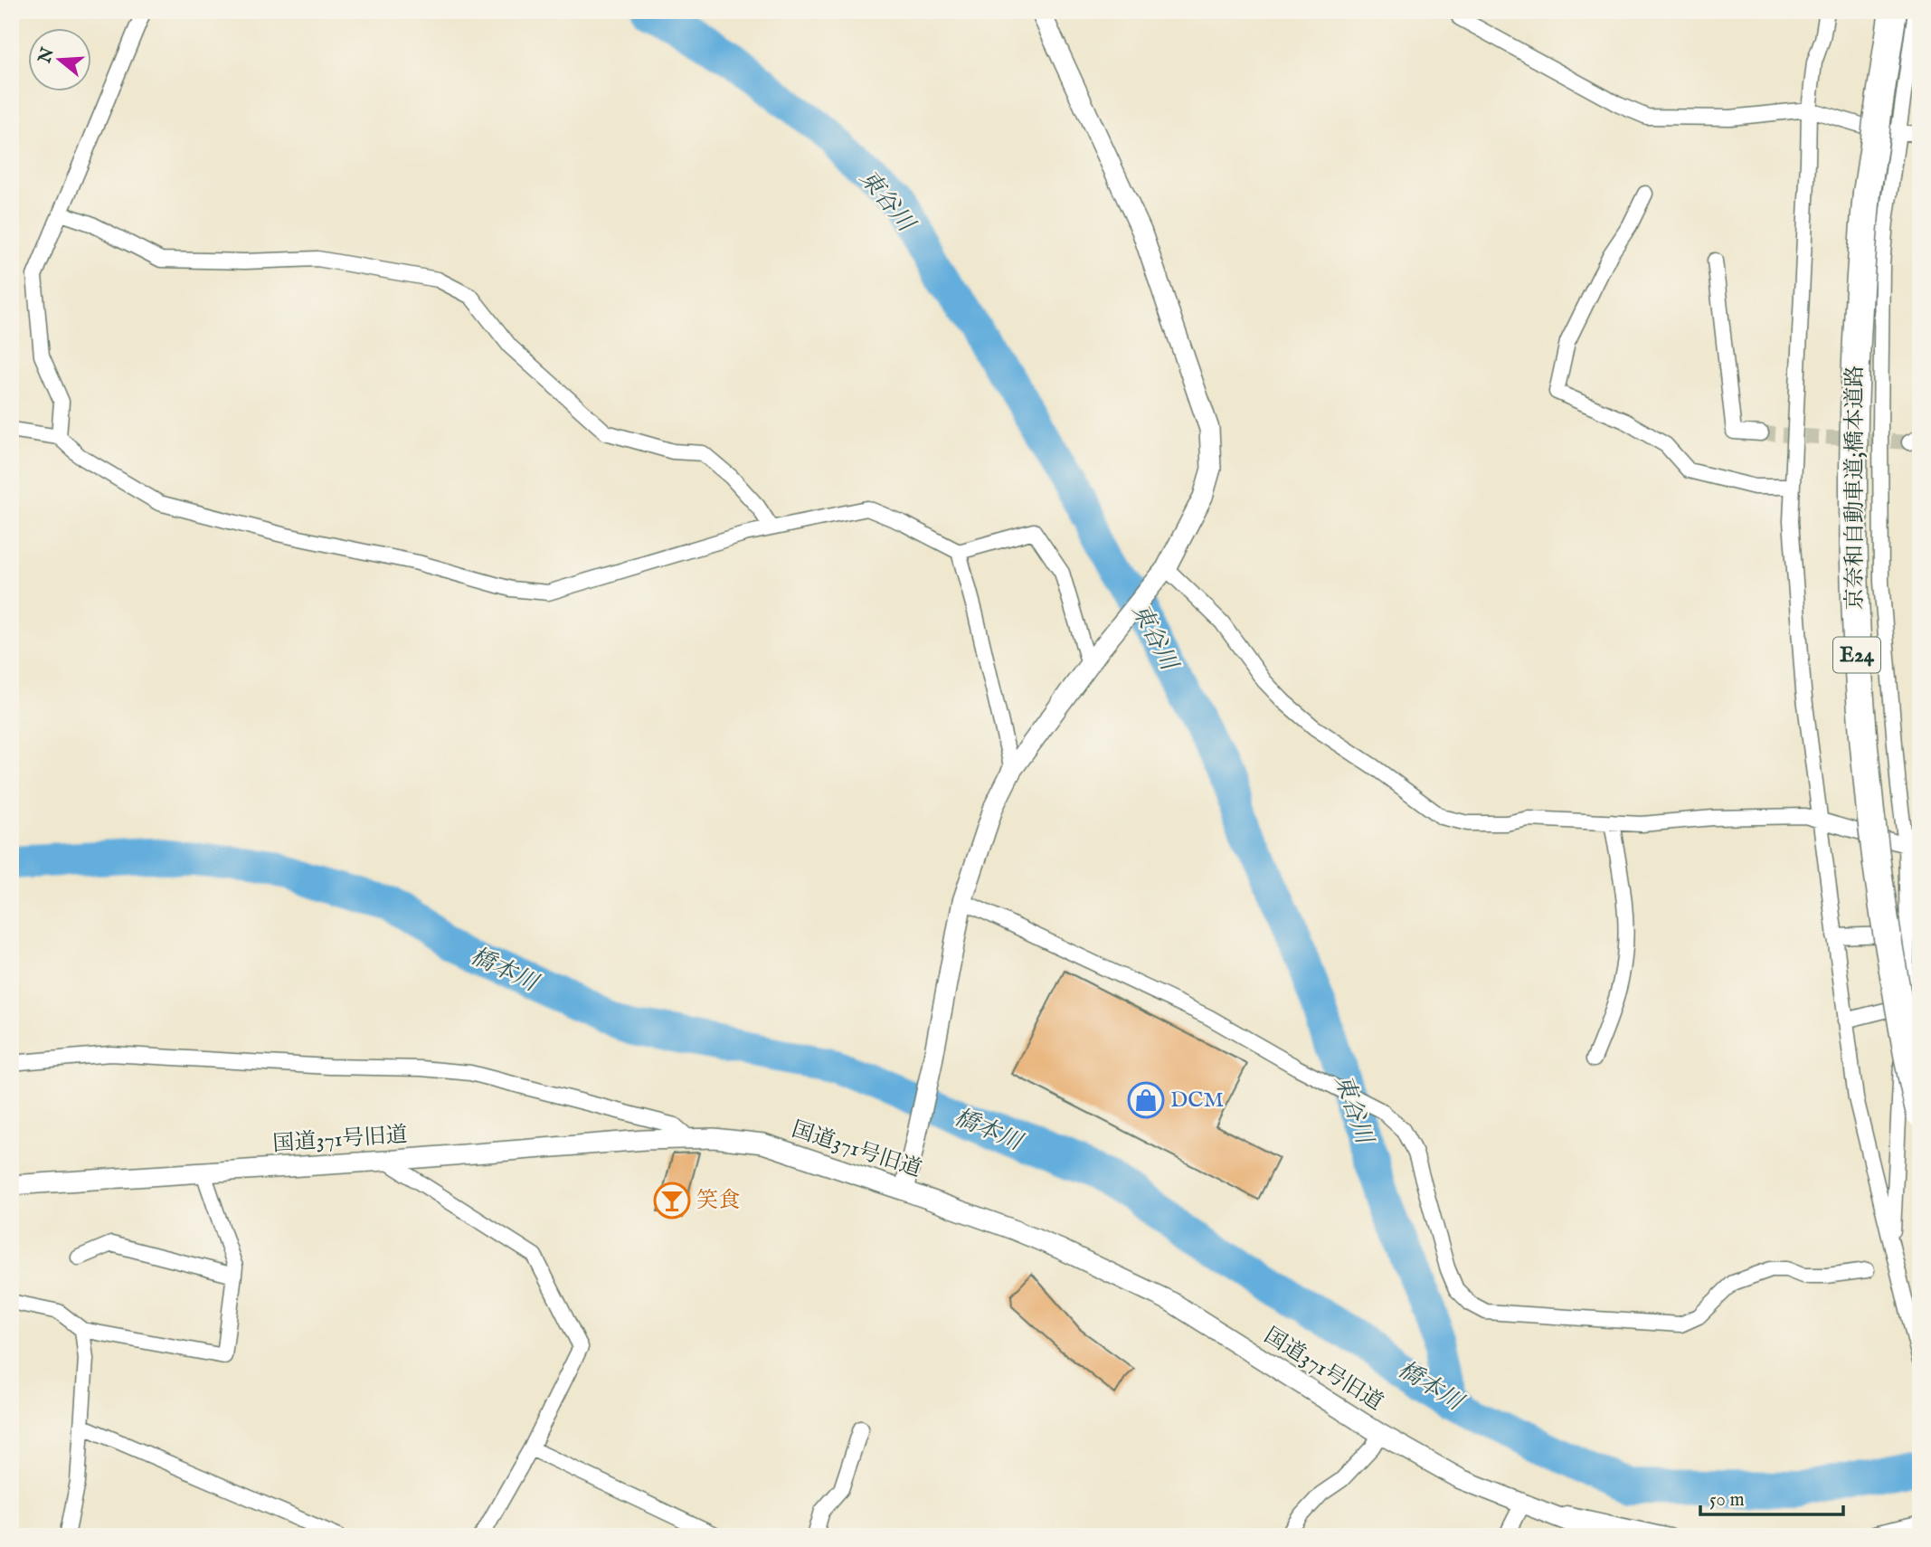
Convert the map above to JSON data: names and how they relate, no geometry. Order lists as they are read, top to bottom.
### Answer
{
  "streets": {
    "highway": ["京奈和自動車道;橋本道路", "E24"],
    "street": ["国道371号旧道"]
  },
  "water": ["東谷川", "橋本川"],
  "places": {
    "shop": ["DCM"],
    "bar": ["笑食"]
  },
  "scale_bar": "50 m",
  "north": "left"
}
